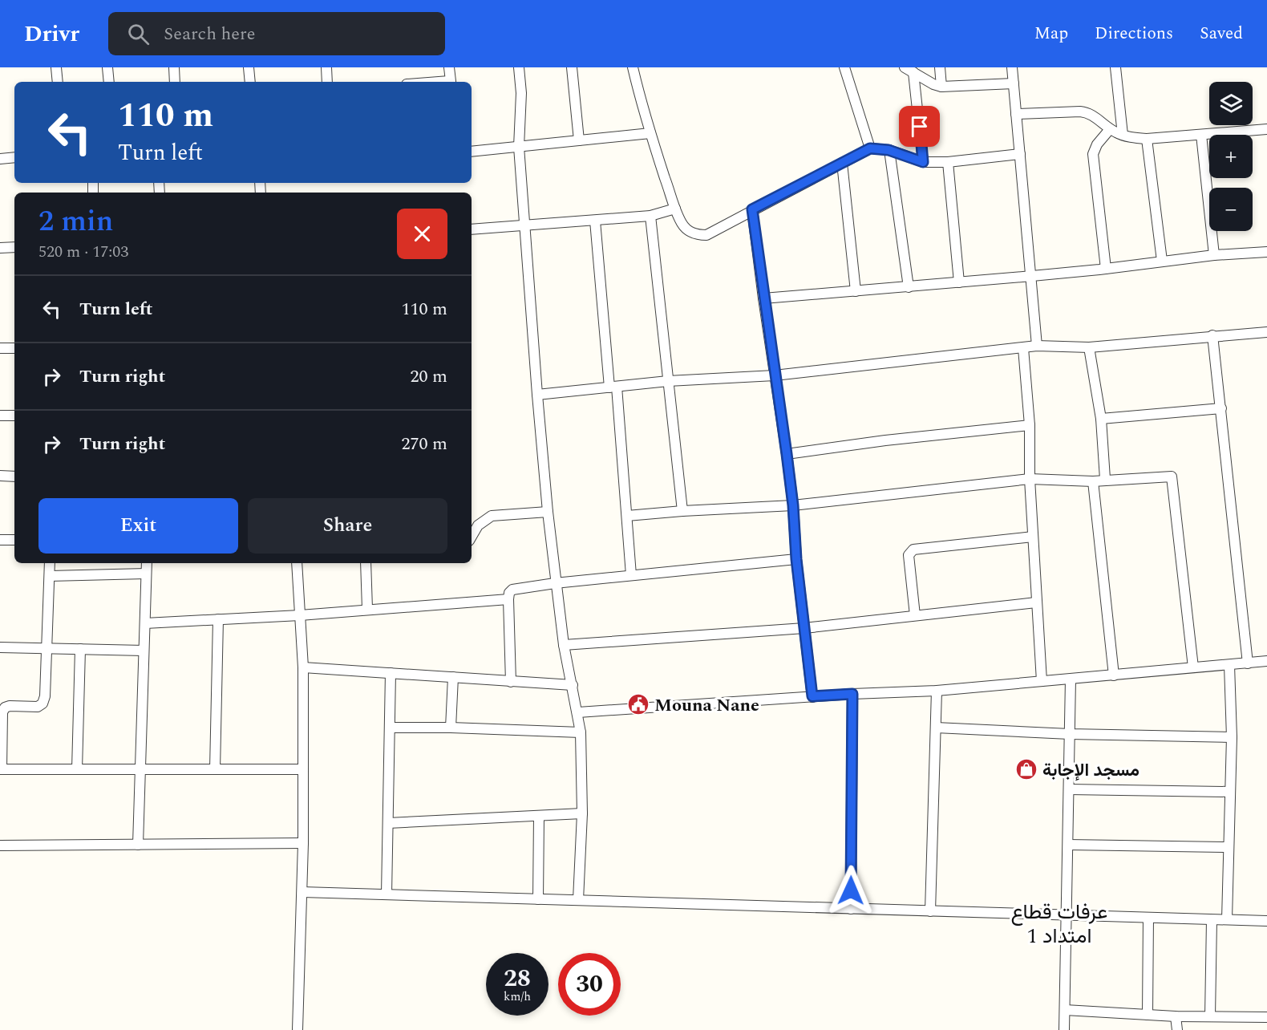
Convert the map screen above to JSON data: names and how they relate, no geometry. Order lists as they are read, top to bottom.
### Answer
{
  "districts": ["عرفات قطاع 1 امتداد"],
  "places": {
    "public building": ["Mouna Nane"],
    "shop": ["مسجد الإجابة"]
  },
  "page": {
    "header": "Drivr",
    "search": "Search here",
    "nav": ["Map", "Directions", "Saved"],
    "map_buttons": ["+", "−"],
    "turn": ["110 m", "Turn left"],
    "heading": ["2 min", "520 m · 17:03"],
    "list": [
      {
        "name": "Turn left",
        "value": "110 m"
      },
      {
        "name": "Turn right",
        "value": "20 m"
      },
      {
        "name": "Turn right",
        "value": "270 m"
      }
    ],
    "buttons": ["Exit", "Share"],
    "speed": "28 km/h",
    "limit": "30"
  }
}
